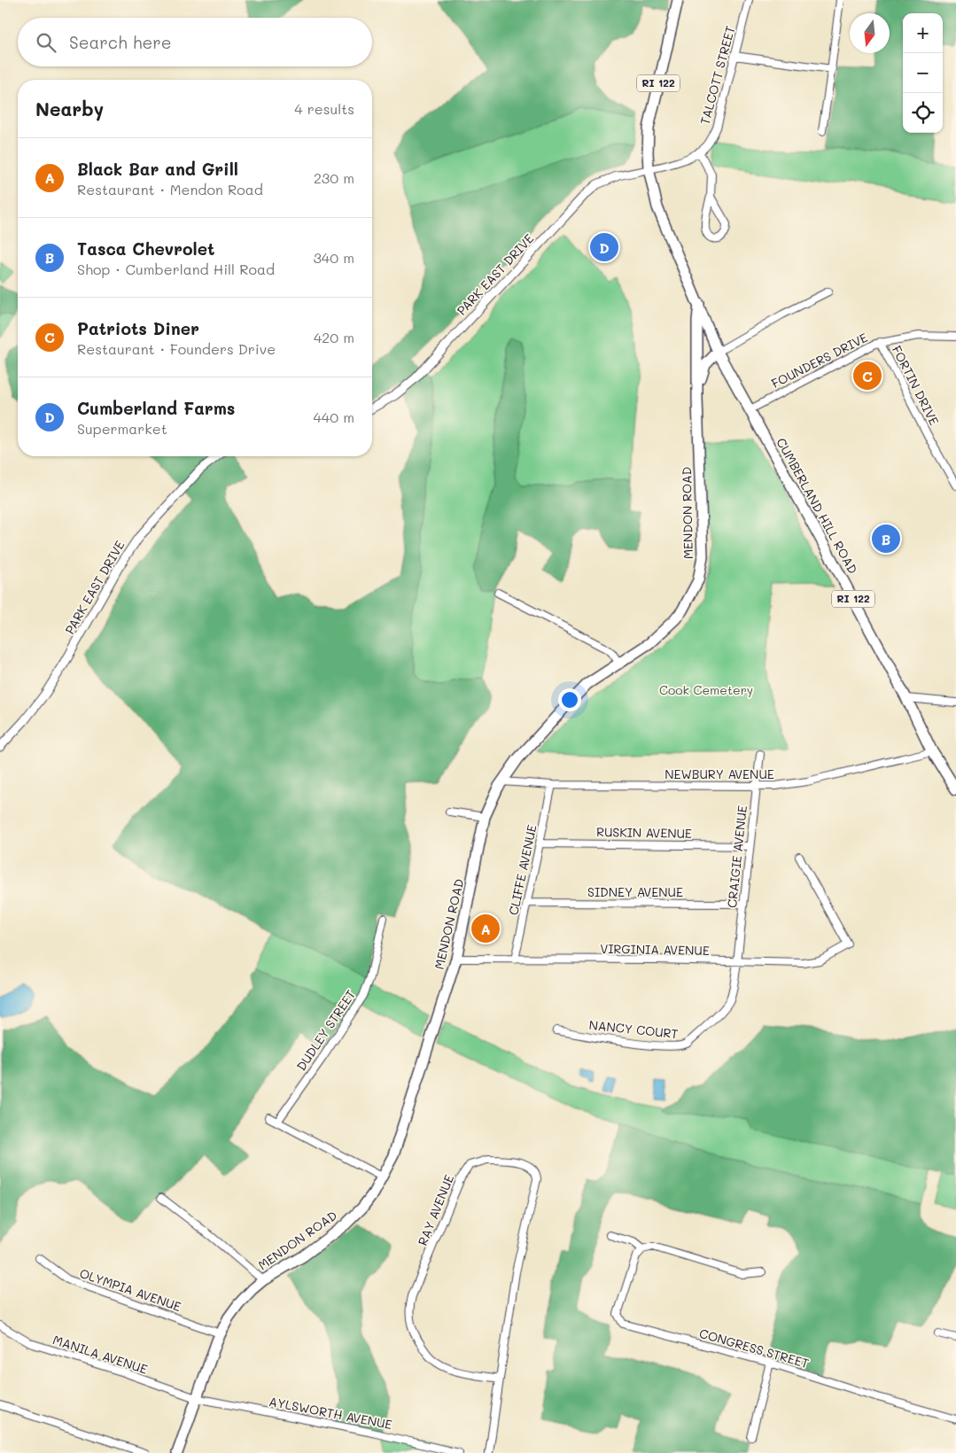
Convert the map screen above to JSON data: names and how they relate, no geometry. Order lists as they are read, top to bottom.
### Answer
{
  "streets": {
    "main road": ["RI 122", "CUMBERLAND HILL ROAD", "MENDON ROAD"],
    "street": [
      "TALCOTT STREET",
      "PARK EAST DRIVE",
      "FOUNDERS DRIVE",
      "FORTIN DRIVE",
      "NEWBURY AVENUE",
      "RUSKIN AVENUE",
      "CRAIGIE AVENUE",
      "CLIFFE AVENUE",
      "SIDNEY AVENUE",
      "VIRGINIA AVENUE",
      "NANCY COURT",
      "DUDLEY STREET",
      "RAY AVENUE",
      "OLYMPIA AVENUE",
      "CONGRESS STREET",
      "MANILA AVENUE",
      "AYLSWORTH AVENUE"
    ]
  },
  "crossings": [
    ["TALCOTT STREET", "RI 122"],
    ["TALCOTT STREET", "PARK EAST DRIVE"],
    ["RI 122", "PARK EAST DRIVE"],
    ["RI 122", "CUMBERLAND HILL ROAD"],
    ["RI 122", "MENDON ROAD"],
    ["FOUNDERS DRIVE", "FORTIN DRIVE"],
    ["FOUNDERS DRIVE", "CUMBERLAND HILL ROAD"],
    ["CUMBERLAND HILL ROAD", "MENDON ROAD"],
    ["CUMBERLAND HILL ROAD", "NEWBURY AVENUE"],
    ["MENDON ROAD", "NEWBURY AVENUE"],
    ["MENDON ROAD", "VIRGINIA AVENUE"],
    ["MENDON ROAD", "OLYMPIA AVENUE"],
    ["MENDON ROAD", "MANILA AVENUE"],
    ["MENDON ROAD", "AYLSWORTH AVENUE"],
    ["NEWBURY AVENUE", "CRAIGIE AVENUE"],
    ["NEWBURY AVENUE", "CLIFFE AVENUE"],
    ["RUSKIN AVENUE", "CRAIGIE AVENUE"],
    ["RUSKIN AVENUE", "CLIFFE AVENUE"],
    ["CRAIGIE AVENUE", "SIDNEY AVENUE"],
    ["CRAIGIE AVENUE", "VIRGINIA AVENUE"],
    ["CRAIGIE AVENUE", "NANCY COURT"],
    ["CLIFFE AVENUE", "SIDNEY AVENUE"],
    ["CLIFFE AVENUE", "VIRGINIA AVENUE"],
    ["VIRGINIA AVENUE", "NANCY COURT"],
    ["MANILA AVENUE", "AYLSWORTH AVENUE"]
  ],
  "parks": ["Cook Cemetery"],
  "north": "bottom",
  "page": {
    "map_buttons": ["+", "−"],
    "search": "Search here",
    "heading": ["Nearby", "4 results"],
    "list": [
      {
        "mark": "A",
        "name": "Black Bar and Grill",
        "note": "Restaurant · Mendon Road",
        "value": "230 m"
      },
      {
        "mark": "B",
        "name": "Tasca Chevrolet",
        "note": "Shop · Cumberland Hill Road",
        "value": "340 m"
      },
      {
        "mark": "C",
        "name": "Patriots Diner",
        "note": "Restaurant · Founders Drive",
        "value": "420 m"
      },
      {
        "mark": "D",
        "name": "Cumberland Farms",
        "note": "Supermarket",
        "value": "440 m"
      }
    ],
    "pins": [
      "D",
      "C",
      "B",
      "A"
    ]
  }
}
